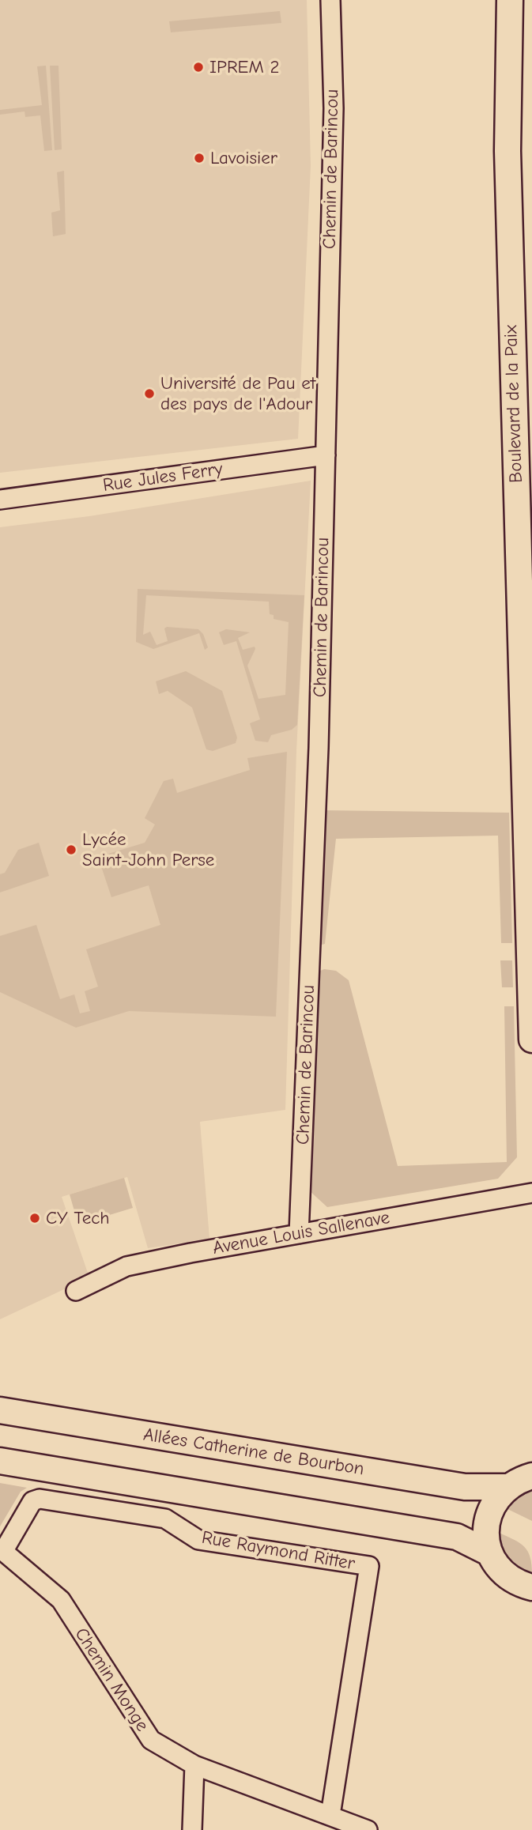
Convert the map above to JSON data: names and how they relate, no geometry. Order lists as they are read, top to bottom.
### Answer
{
  "streets": {
    "main road": ["Boulevard de la Paix", "Allées Catherine de Bourbon"],
    "street": [
      "Chemin de Barincou",
      "Rue Jules Ferry",
      "Avenue Louis Sallenave",
      "Rue Raymond Ritter",
      "Chemin Monge"
    ]
  },
  "crossings": [
    ["Chemin de Barincou", "Rue Jules Ferry"],
    ["Chemin de Barincou", "Avenue Louis Sallenave"],
    ["Rue Raymond Ritter", "Chemin Monge"]
  ],
  "places": [
    "IPREM 2",
    "Lavoisier",
    "Université de Pau et des pays de l'Adour",
    "Lycée Saint-John Perse",
    "CY Tech"
  ]
}
